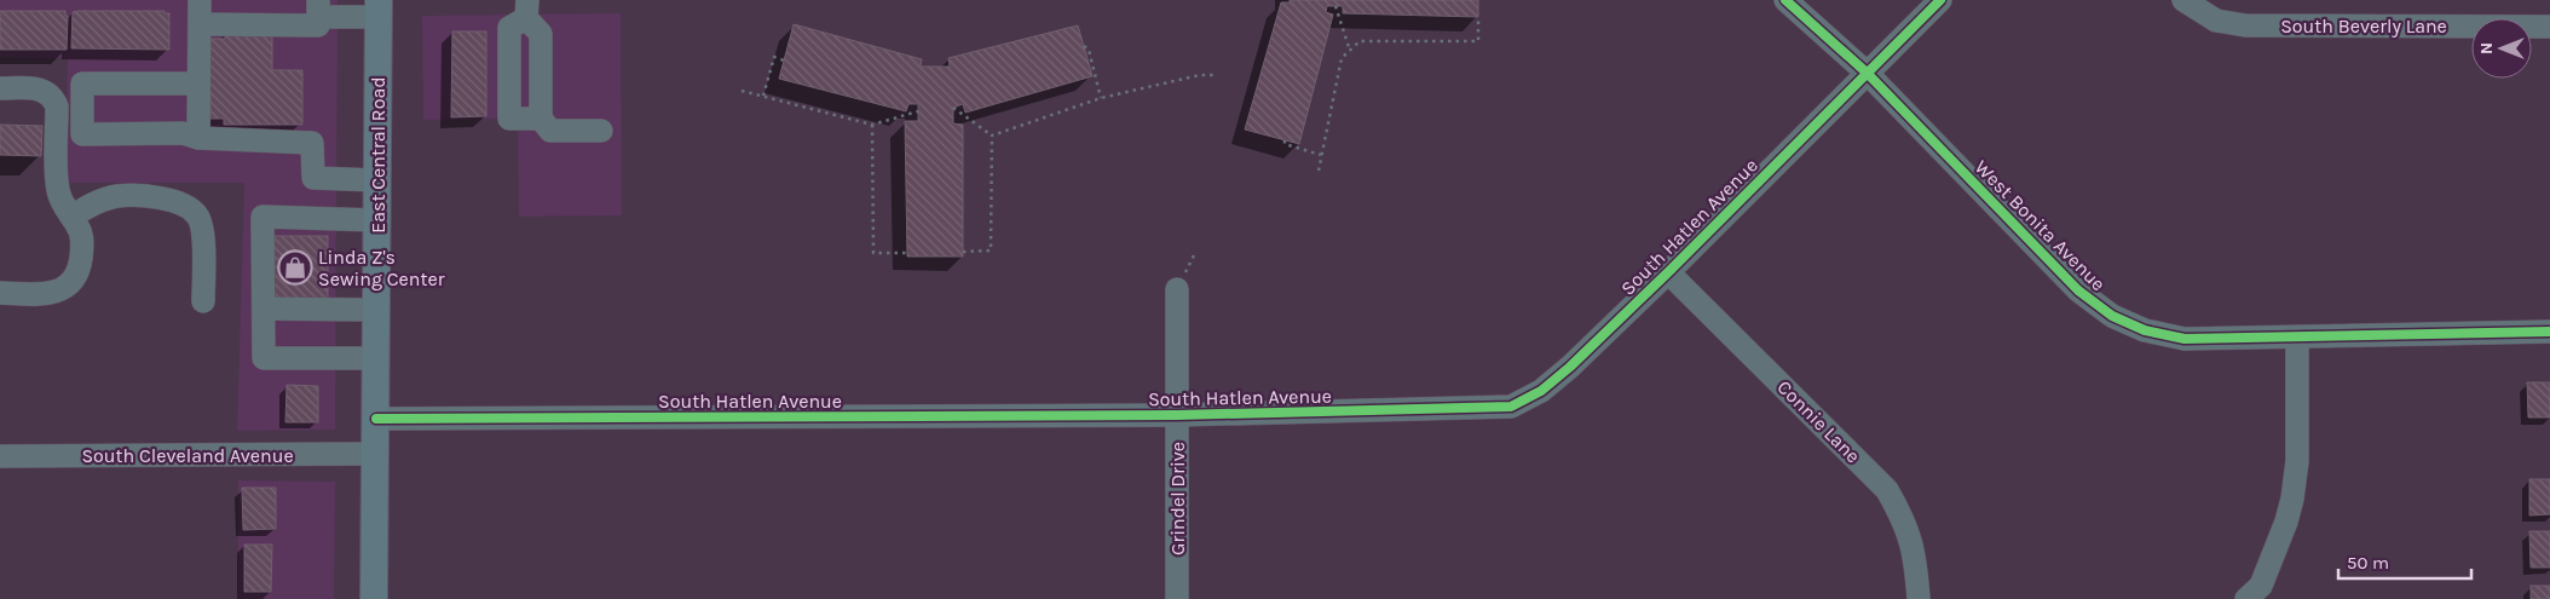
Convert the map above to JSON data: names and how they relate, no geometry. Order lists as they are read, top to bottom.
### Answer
{
  "streets": {
    "main road": ["East Central Road"],
    "street": [
      "South Beverly Lane",
      "West Bonita Avenue",
      "South Hatlen Avenue",
      "Connie Lane",
      "South Cleveland Avenue",
      "Grindel Drive"
    ]
  },
  "crossings": [
    ["East Central Road", "South Hatlen Avenue"],
    ["East Central Road", "South Cleveland Avenue"],
    ["West Bonita Avenue", "South Hatlen Avenue"],
    ["South Hatlen Avenue", "Connie Lane"],
    ["South Hatlen Avenue", "Grindel Drive"]
  ],
  "places": {
    "shop": ["Linda Z's Sewing Center"]
  },
  "scale_bar": "50 m",
  "north": "left"
}
